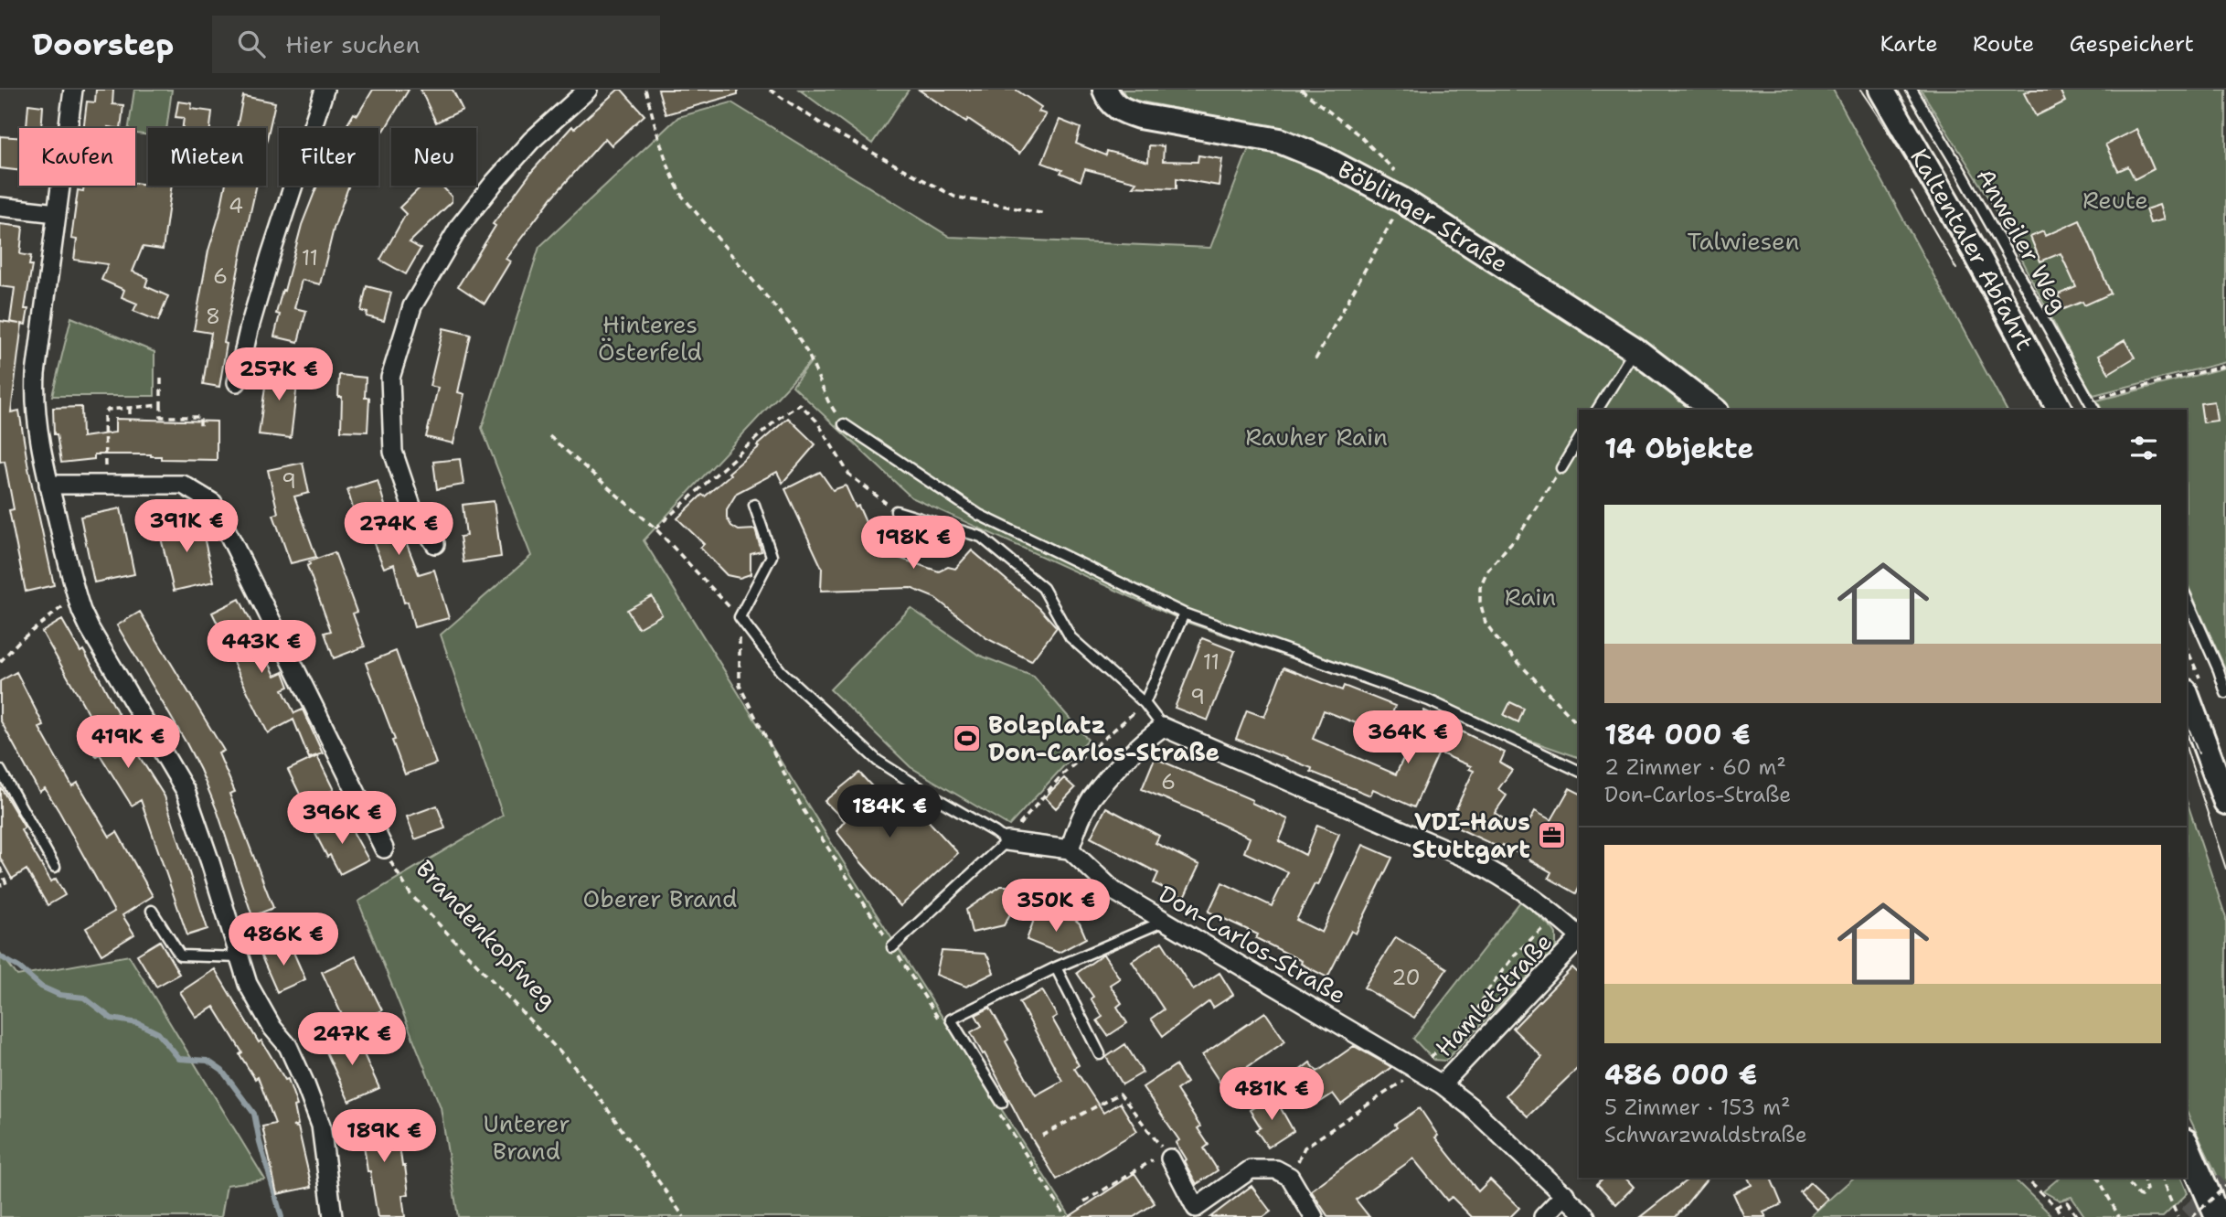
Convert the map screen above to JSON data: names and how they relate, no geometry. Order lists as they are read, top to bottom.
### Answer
{
  "streets": {
    "main road": ["Böblinger Straße", "Kaltentaler Abfahrt"],
    "street": ["Don-Carlos-Straße", "Hamletstraße"],
    "lane": ["Anweiler Weg"],
    "path": ["Brandenkopfweg"]
  },
  "crossings": [
    ["Don-Carlos-Straße", "Hamletstraße"]
  ],
  "parks": [
    "Reute",
    "Talwiesen",
    "Hinteres Österfeld",
    "Rauher Rain",
    "Rain",
    "Oberer Brand",
    "Unterer Brand"
  ],
  "places": {
    "sports": ["Bolzplatz Don-Carlos-Straße"],
    "office": ["VDI-Haus Stuttgart"]
  },
  "house_numbers": [
    "4",
    "11",
    "6",
    "8",
    "9",
    "11",
    "9",
    "6",
    "20"
  ],
  "page": {
    "header": "Doorstep",
    "search": "Hier suchen",
    "nav": ["Karte", "Route", "Gespeichert"],
    "chip": [
      "Kaufen",
      "Mieten",
      "Filter",
      "Neu"
    ],
    "price": [
      "257K €",
      "391K €",
      "274K €",
      "198K €",
      "443K €",
      "364K €",
      "419K €",
      "184K €",
      "396K €",
      "350K €",
      "486K €",
      "247K €",
      "481K €",
      "189K €"
    ],
    "heading": "14 Objekte",
    "list": [
      {
        "name": "184 000 €",
        "note": "2 Zimmer · 60 m² · Don-Carlos-Straße"
      },
      {
        "name": "486 000 €",
        "note": "5 Zimmer · 153 m² · Schwarzwaldstraße"
      }
    ]
  }
}
